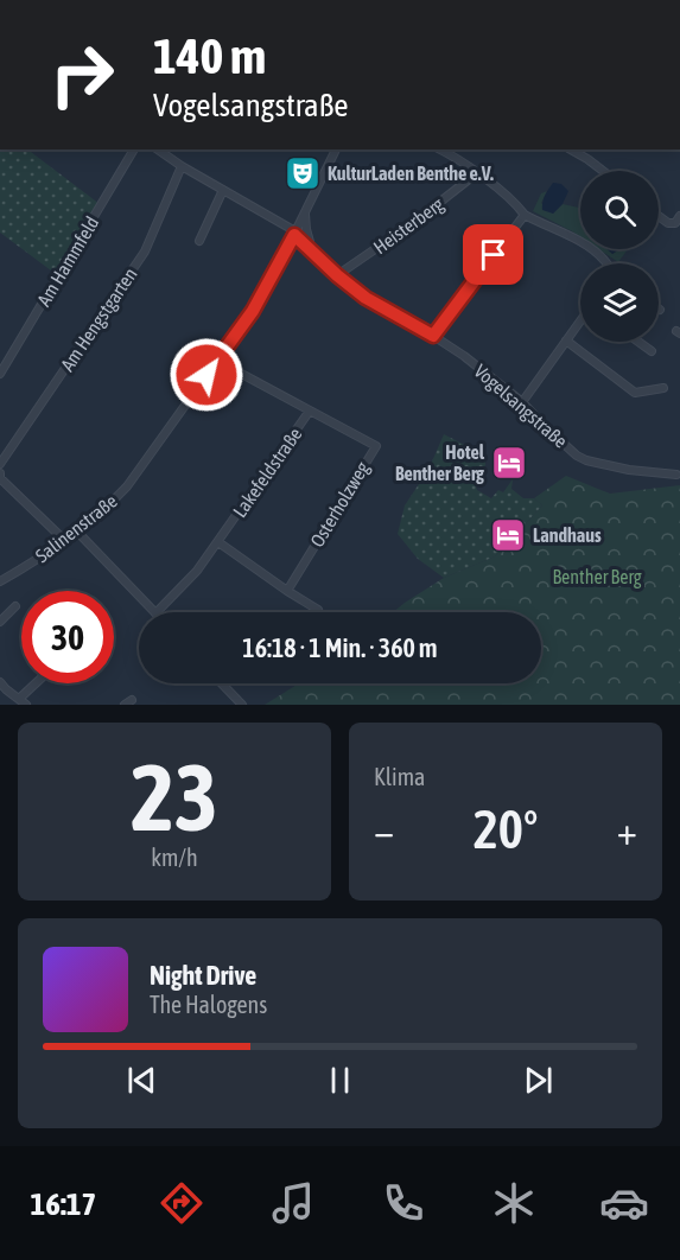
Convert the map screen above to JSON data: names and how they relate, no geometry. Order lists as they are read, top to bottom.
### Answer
{
  "streets": {
    "street": [
      "Heisterberg",
      "Am Hammfeld",
      "Am Hengstgarten",
      "Vogelsangstraße",
      "Lakefeldstraße",
      "Osterholzweg",
      "Salinenstraße"
    ]
  },
  "crossings": [
    ["Heisterberg", "Vogelsangstraße"],
    ["Am Hengstgarten", "Vogelsangstraße"],
    ["Vogelsangstraße", "Salinenstraße"],
    ["Lakefeldstraße", "Osterholzweg"],
    ["Lakefeldstraße", "Salinenstraße"]
  ],
  "parks": ["Benther Berg"],
  "places": {
    "theatre": ["KulturLaden Benthe e.V."],
    "hotel": ["Hotel Benther Berg", "Landhaus"]
  },
  "page": {
    "turn": ["140 m", "Vogelsangstraße"],
    "limit": "30",
    "trip": "16:18 · 1 Min. · 360 m",
    "tile": [
      ["23", "km/h"],
      "Klima"
    ],
    "heat": ["−", "20°", "+"],
    "song": ["Night Drive", "The Halogens"],
    "tabs": "16:17"
  }
}
